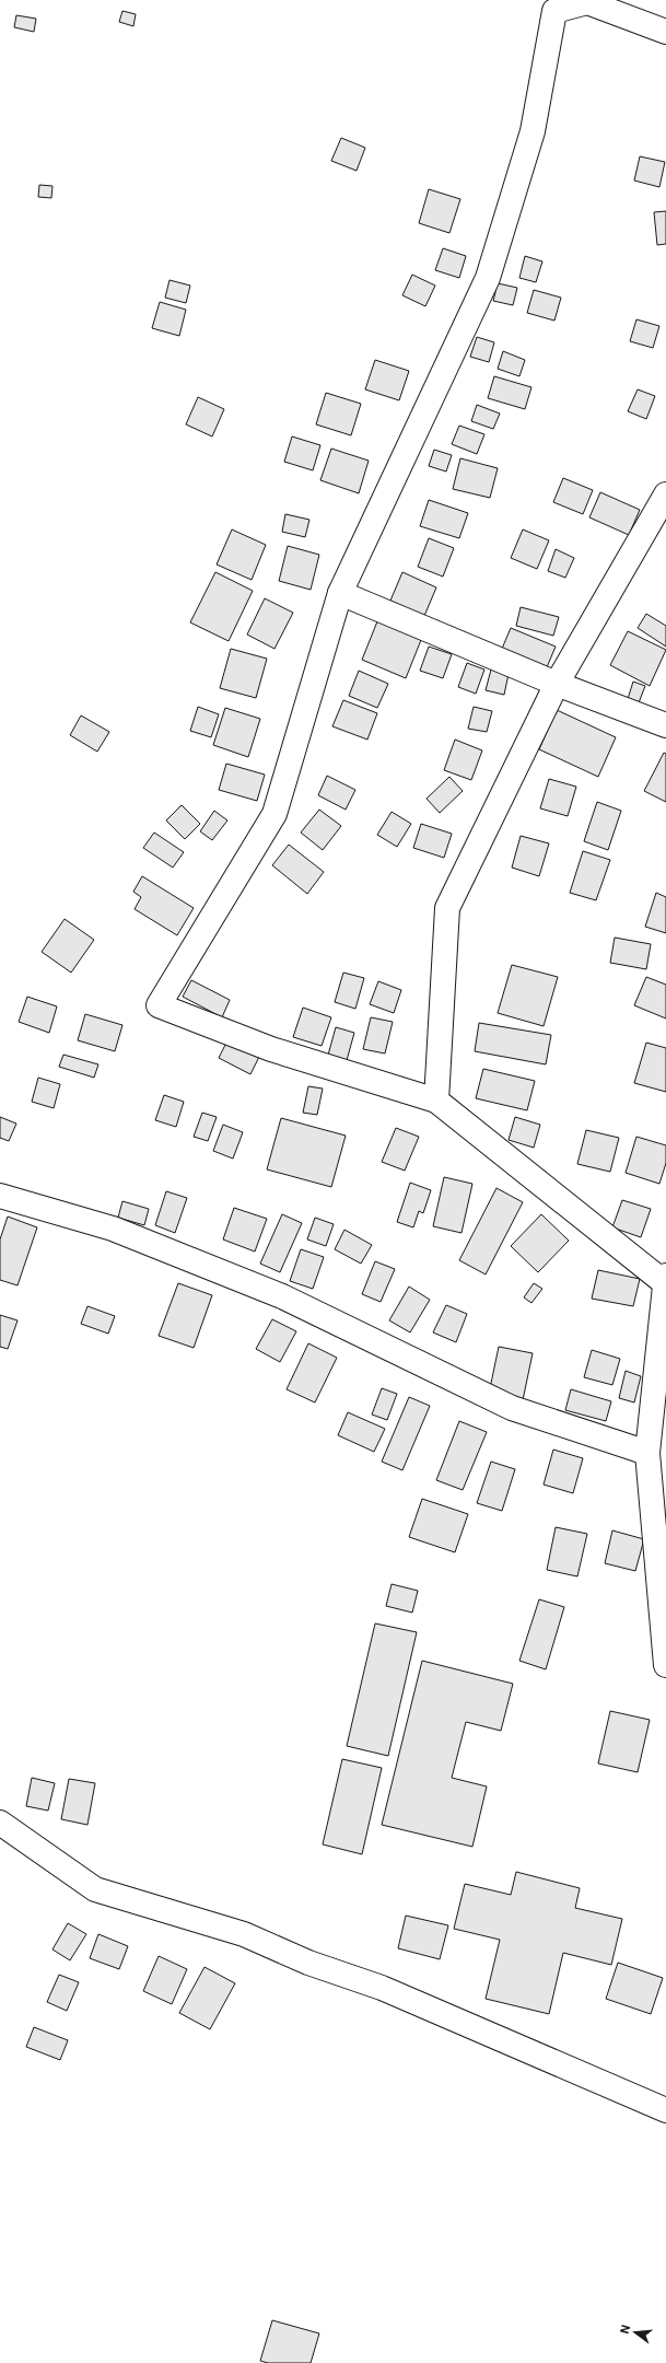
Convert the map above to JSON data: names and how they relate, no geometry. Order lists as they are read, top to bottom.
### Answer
{
  "north": "left"
}
